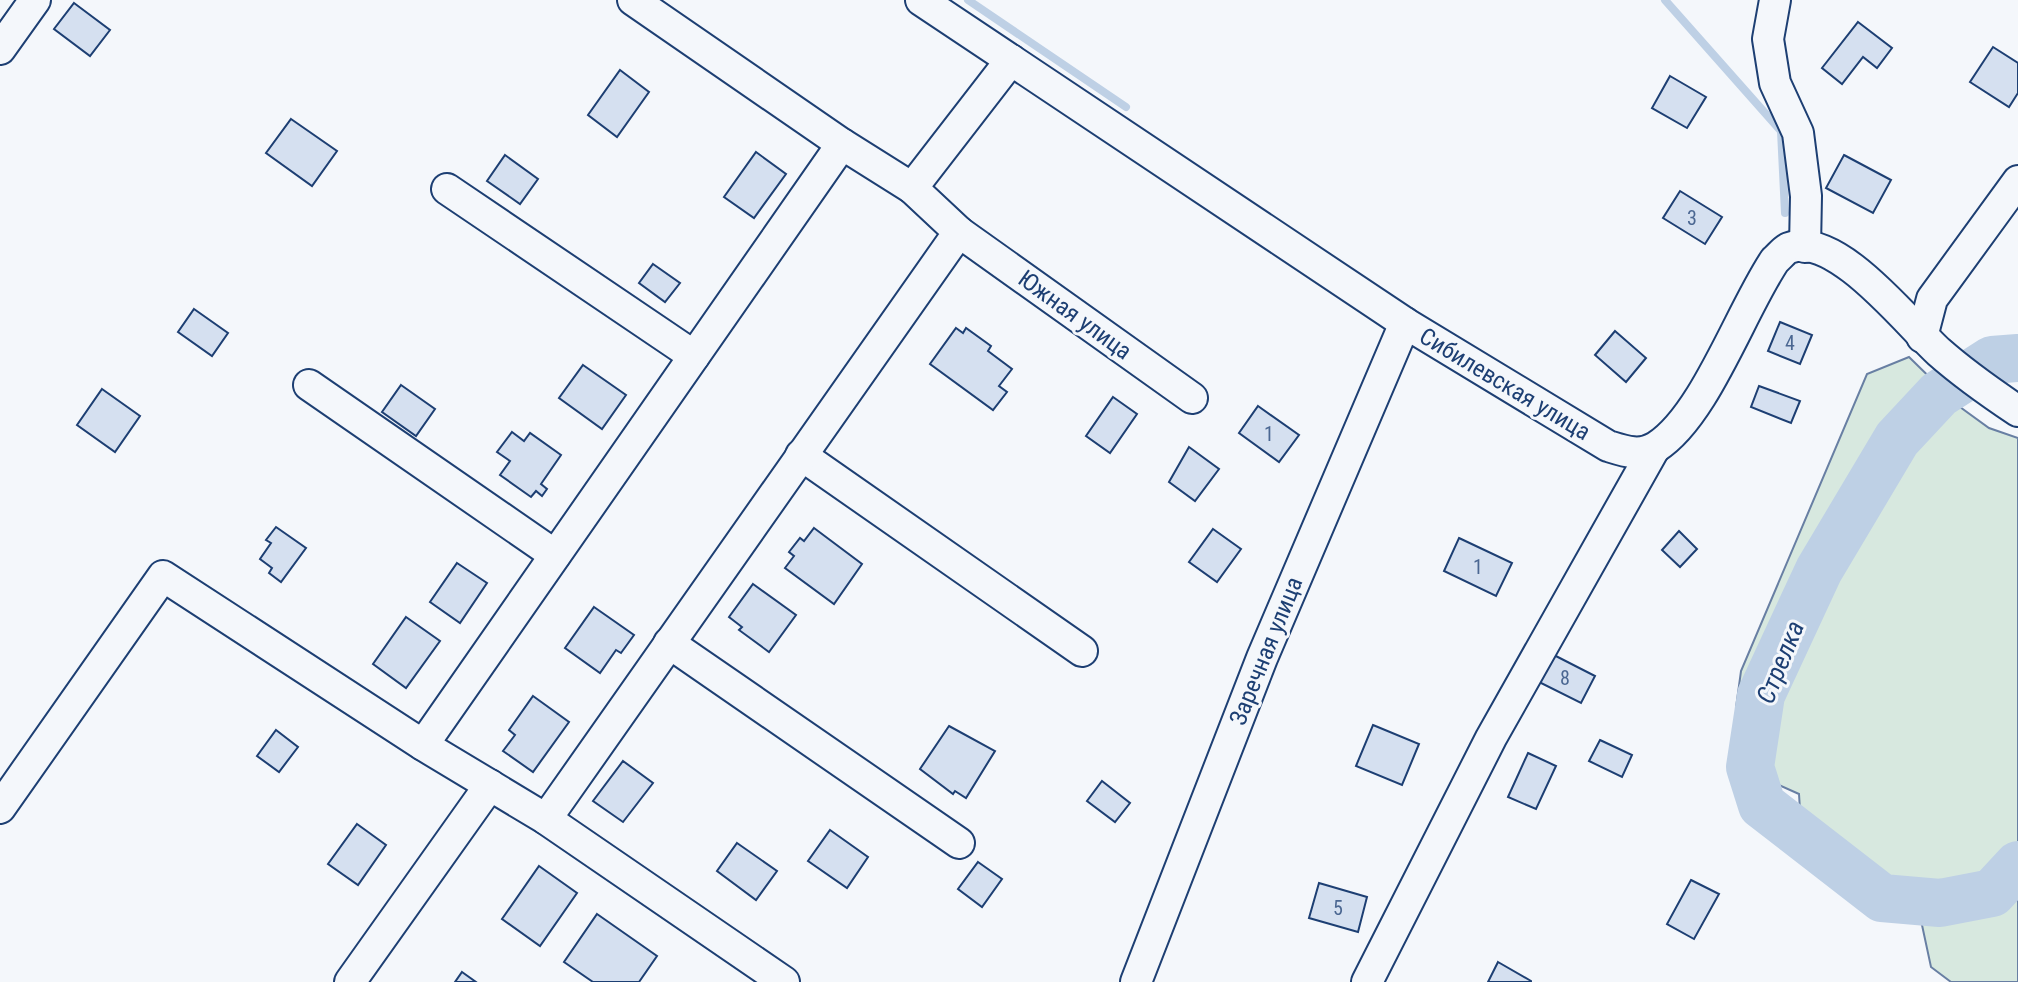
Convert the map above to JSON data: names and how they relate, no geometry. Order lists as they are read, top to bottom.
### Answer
{
  "streets": {
    "street": ["Южная улица", "Сибилевская улица", "Заречная улица"]
  },
  "crossings": [
    ["Сибилевская улица", "Заречная улица"]
  ],
  "water": ["Стрелка"],
  "house_numbers": [
    "3",
    "4",
    "1",
    "1",
    "8",
    "5"
  ]
}
